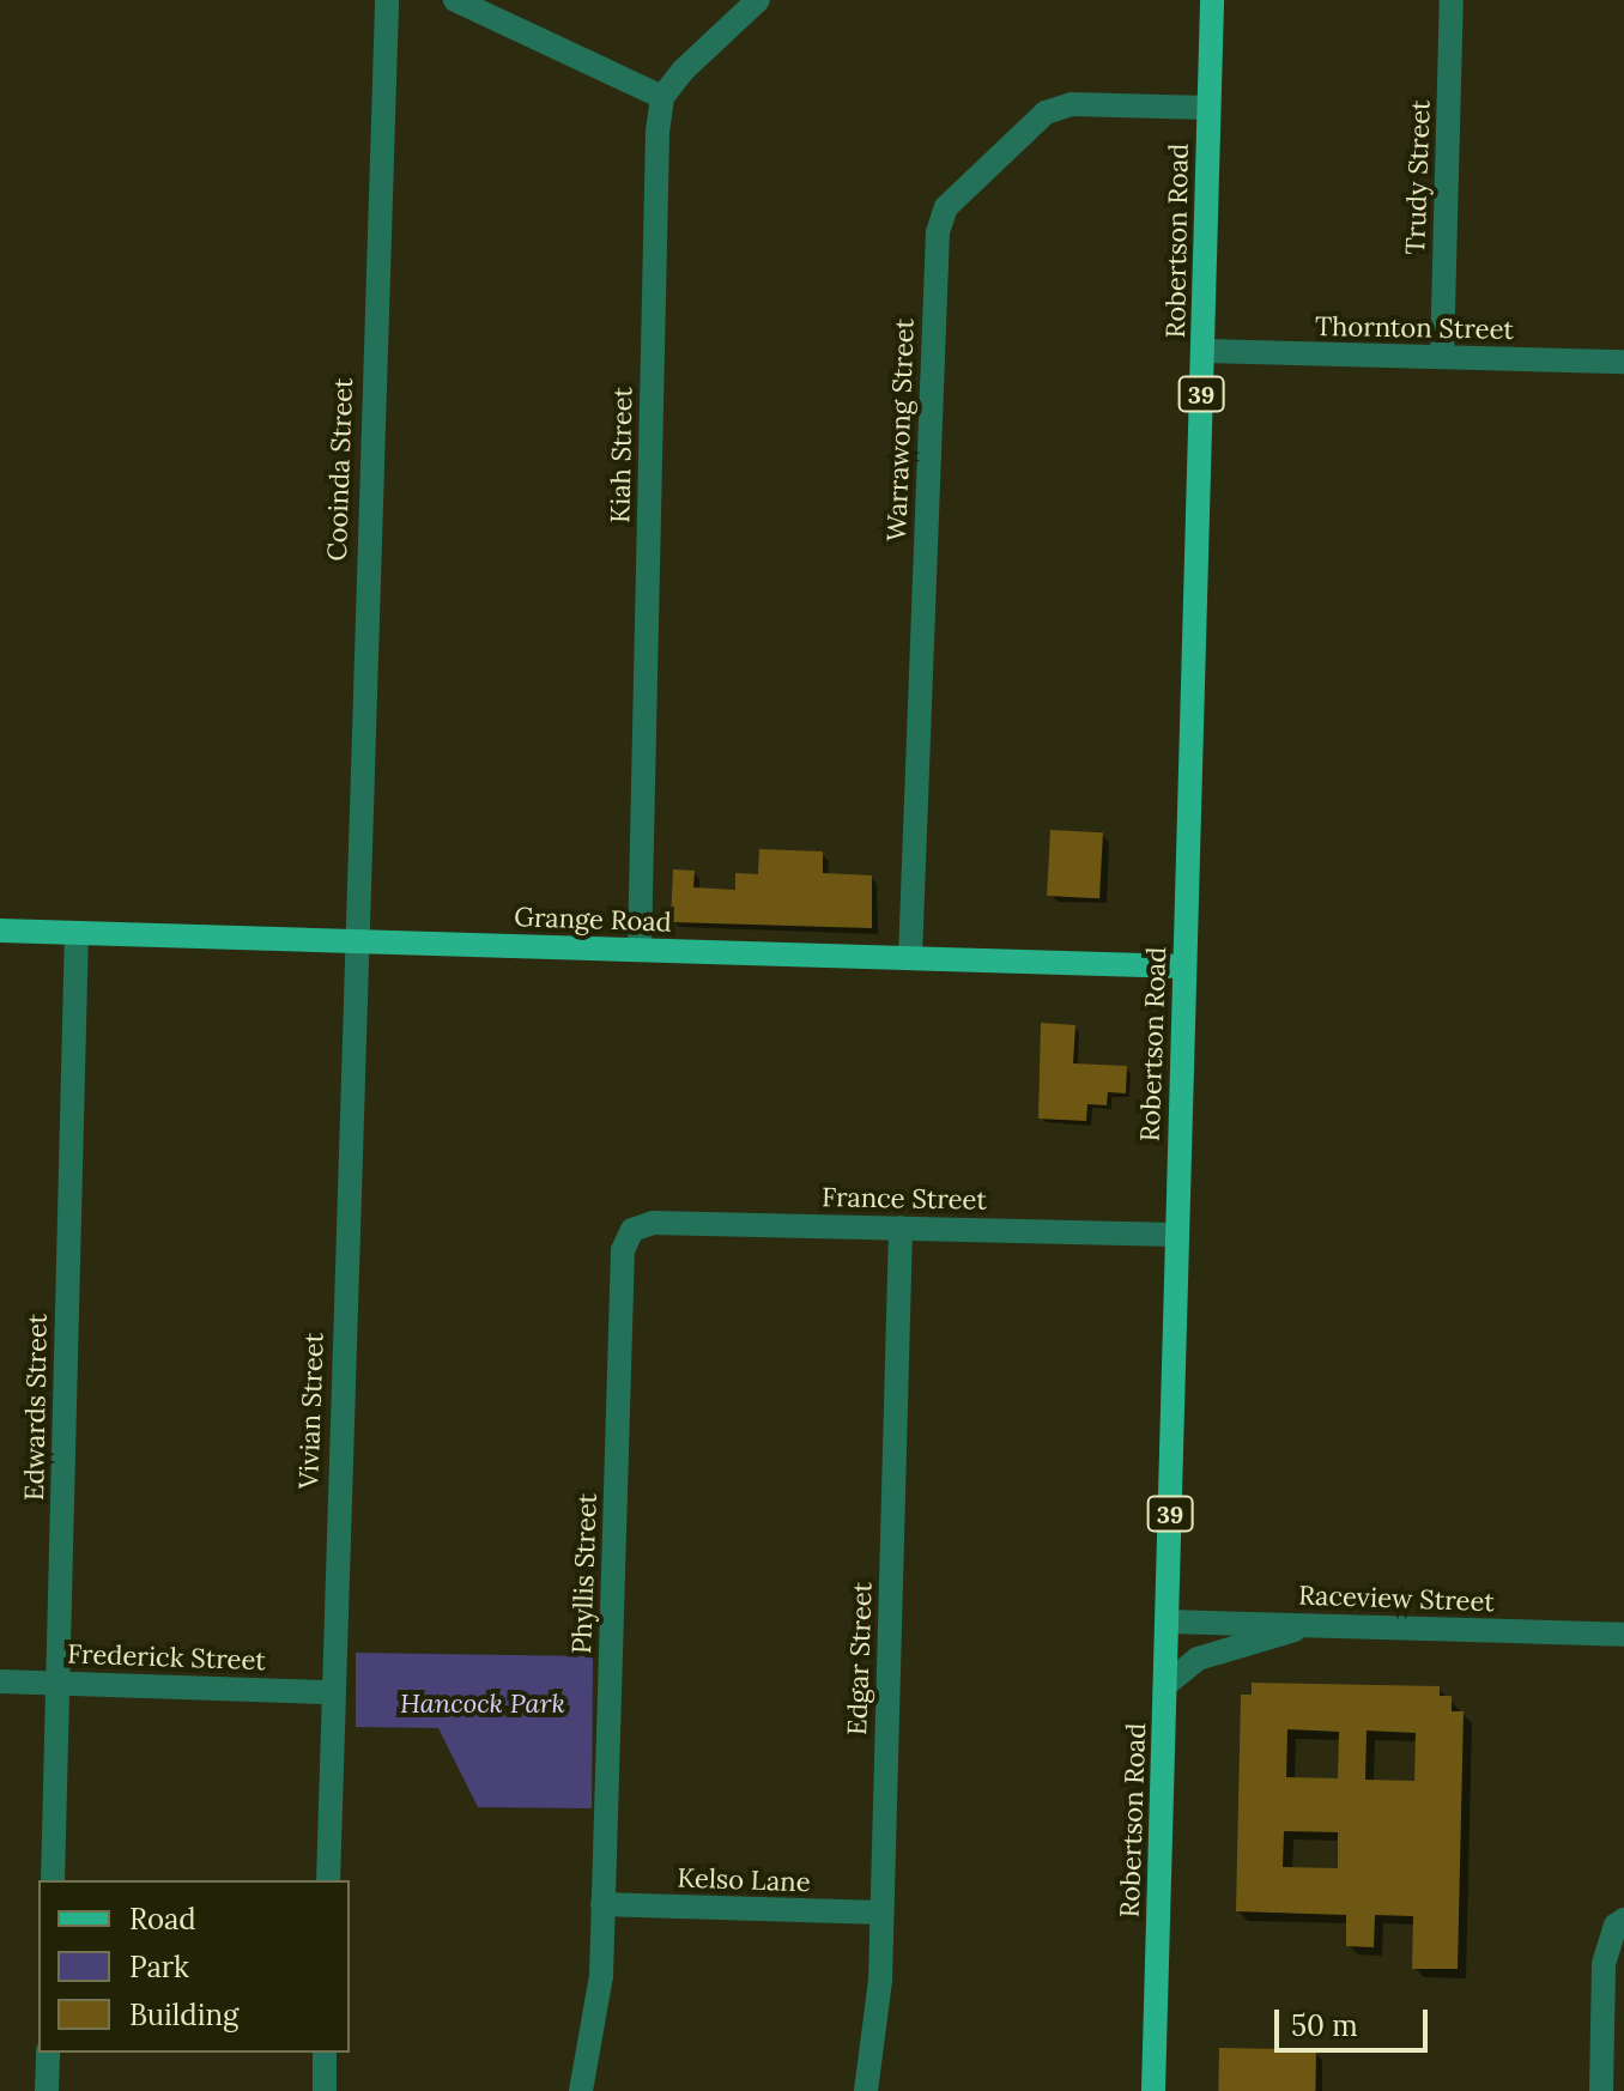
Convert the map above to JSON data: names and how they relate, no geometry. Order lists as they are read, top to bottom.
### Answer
{
  "streets": {
    "main road": ["Robertson Road", "39", "Grange Road"],
    "street": [
      "Trudy Street",
      "Thornton Street",
      "Warrawong Street",
      "Kiah Street",
      "Cooinda Street",
      "France Street",
      "Edwards Street",
      "Vivian Street",
      "Phyllis Street",
      "Raceview Street",
      "Frederick Street",
      "Edgar Street",
      "Kelso Lane"
    ]
  },
  "crossings": [
    ["Trudy Street", "Thornton Street"],
    ["Robertson Road", "Thornton Street"],
    ["Robertson Road", "Warrawong Street"],
    ["Robertson Road", "Grange Road"],
    ["Robertson Road", "France Street"],
    ["Robertson Road", "Raceview Street"],
    ["Warrawong Street", "Grange Road"],
    ["Kiah Street", "Grange Road"],
    ["Cooinda Street", "Grange Road"],
    ["Cooinda Street", "Vivian Street"],
    ["Grange Road", "Edwards Street"],
    ["Grange Road", "Vivian Street"],
    ["France Street", "Phyllis Street"],
    ["France Street", "Edgar Street"],
    ["Edwards Street", "Frederick Street"],
    ["Vivian Street", "Frederick Street"],
    ["Phyllis Street", "Kelso Lane"],
    ["Edgar Street", "Kelso Lane"]
  ],
  "parks": ["Hancock Park"],
  "legend": ["Road", "Park", "Building"],
  "scale_bar": "50 m"
}
